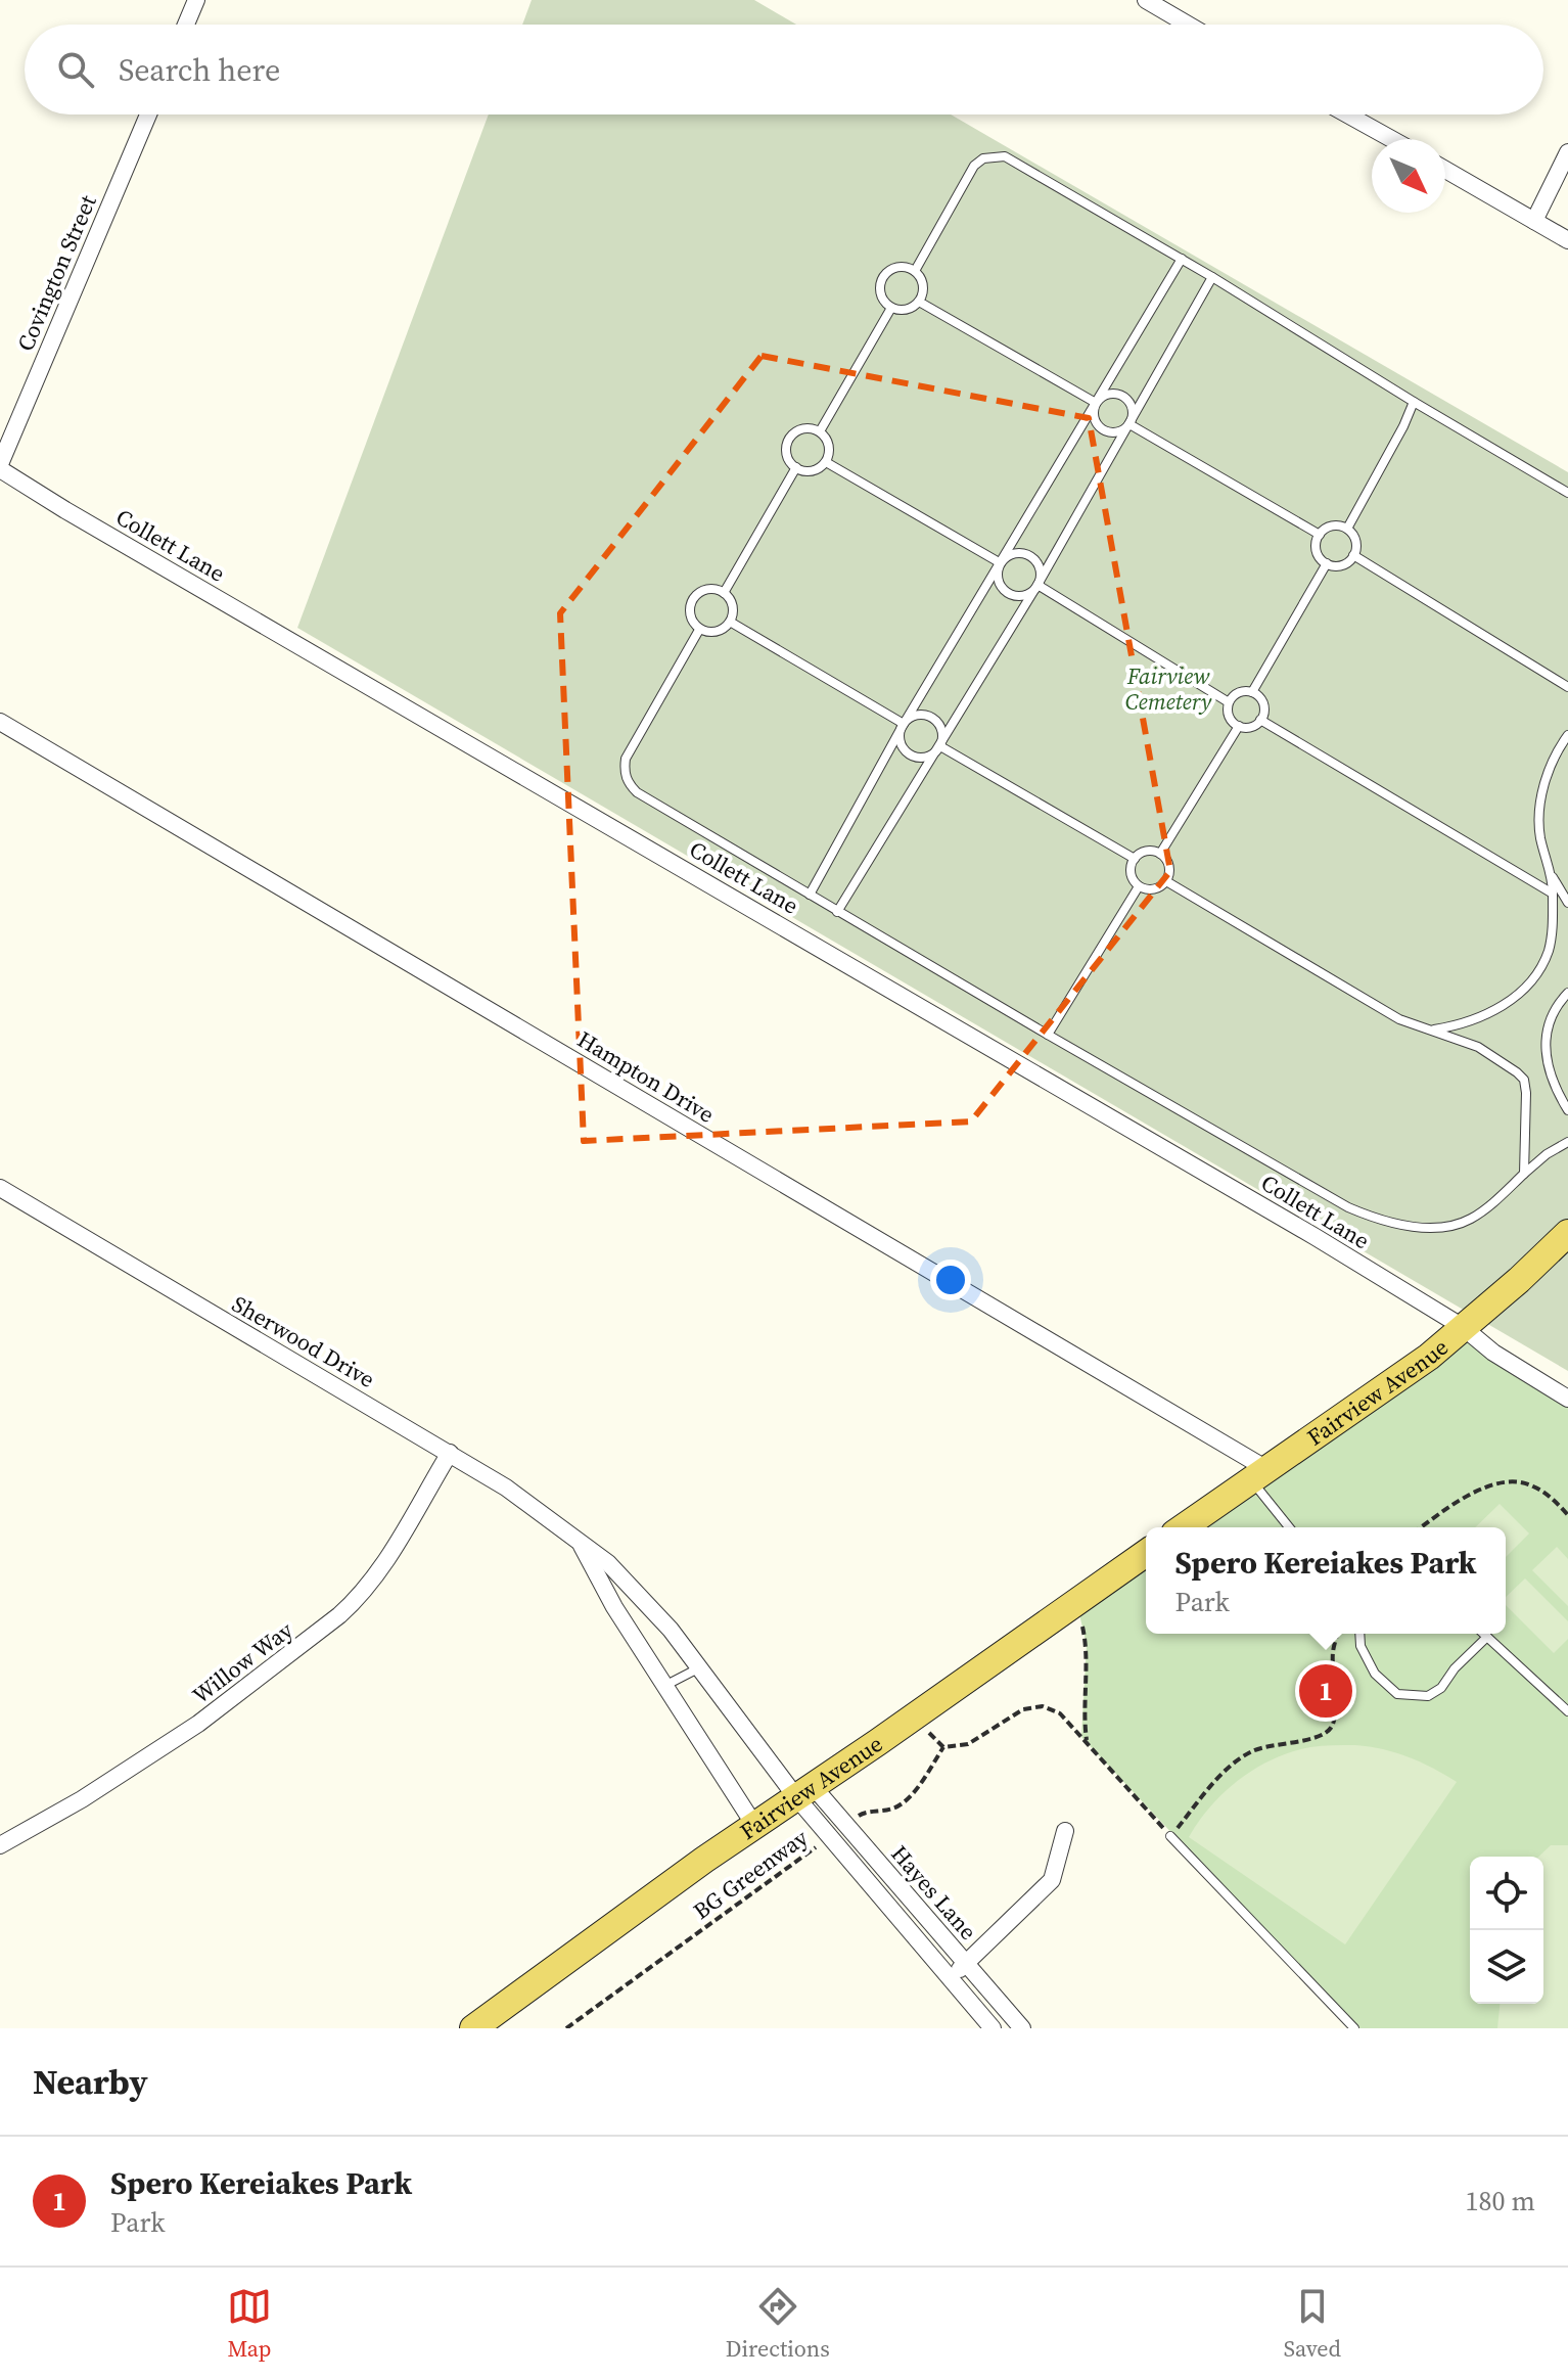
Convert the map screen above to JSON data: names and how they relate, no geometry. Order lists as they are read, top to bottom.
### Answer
{
  "streets": {
    "main road": ["Fairview Avenue"],
    "street": [
      "Covington Street",
      "Collett Lane",
      "Hampton Drive",
      "Sherwood Drive",
      "Willow Way",
      "Hayes Lane"
    ],
    "path": ["BG Greenway"]
  },
  "crossings": [
    ["Covington Street", "Collett Lane"],
    ["Collett Lane", "Fairview Avenue"],
    ["Hampton Drive", "Fairview Avenue"],
    ["Sherwood Drive", "Fairview Avenue"],
    ["Sherwood Drive", "Willow Way"],
    ["Sherwood Drive", "Hayes Lane"],
    ["Fairview Avenue", "Hayes Lane"],
    ["BG Greenway", "Hayes Lane"]
  ],
  "parks": ["Fairview Cemetery"],
  "north": "bottom right",
  "page": {
    "search": "Search here",
    "popup": ["Spero Kereiakes Park", "Park"],
    "pins": "1",
    "heading": "Nearby",
    "list": [
      {
        "mark": "1",
        "name": "Spero Kereiakes Park",
        "note": "Park",
        "value": "180 m"
      }
    ],
    "nav": ["Map", "Directions", "Saved"]
  }
}
